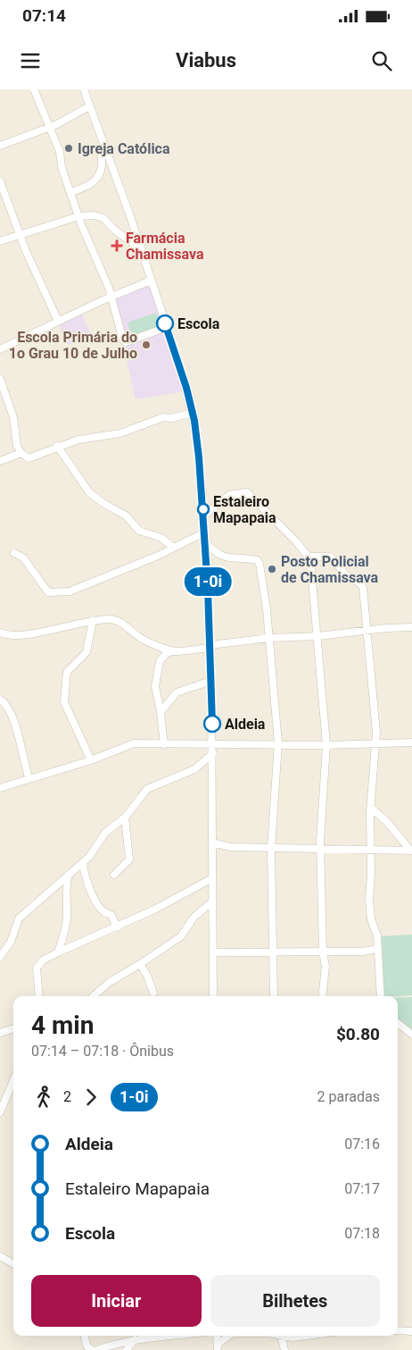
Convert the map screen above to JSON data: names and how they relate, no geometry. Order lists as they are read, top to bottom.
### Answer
{
  "places": {
    "other": [
      "Igreja Católica",
      "Escola",
      "Escola Primária do 1o Grau 10 de Julho",
      "Estaleiro Mapapaia",
      "Posto Policial de Chamissava",
      "Aldeia"
    ],
    "health": ["Farmácia Chamissava"]
  },
  "lines": ["bus line 1-0i"],
  "page": {
    "status": "07:14",
    "header": "Viabus",
    "on_map": "1-0i",
    "heading": ["4 min", "07:14 – 07:18 · Ônibus", "$0.80"],
    "legs": ["2", "1-0i", "2 paradas"],
    "list": [
      {
        "name": "Aldeia",
        "value": "07:16"
      },
      {
        "name": "Estaleiro Mapapaia",
        "value": "07:17"
      },
      {
        "name": "Escola",
        "value": "07:18"
      }
    ],
    "buttons": ["Iniciar", "Bilhetes"]
  }
}
